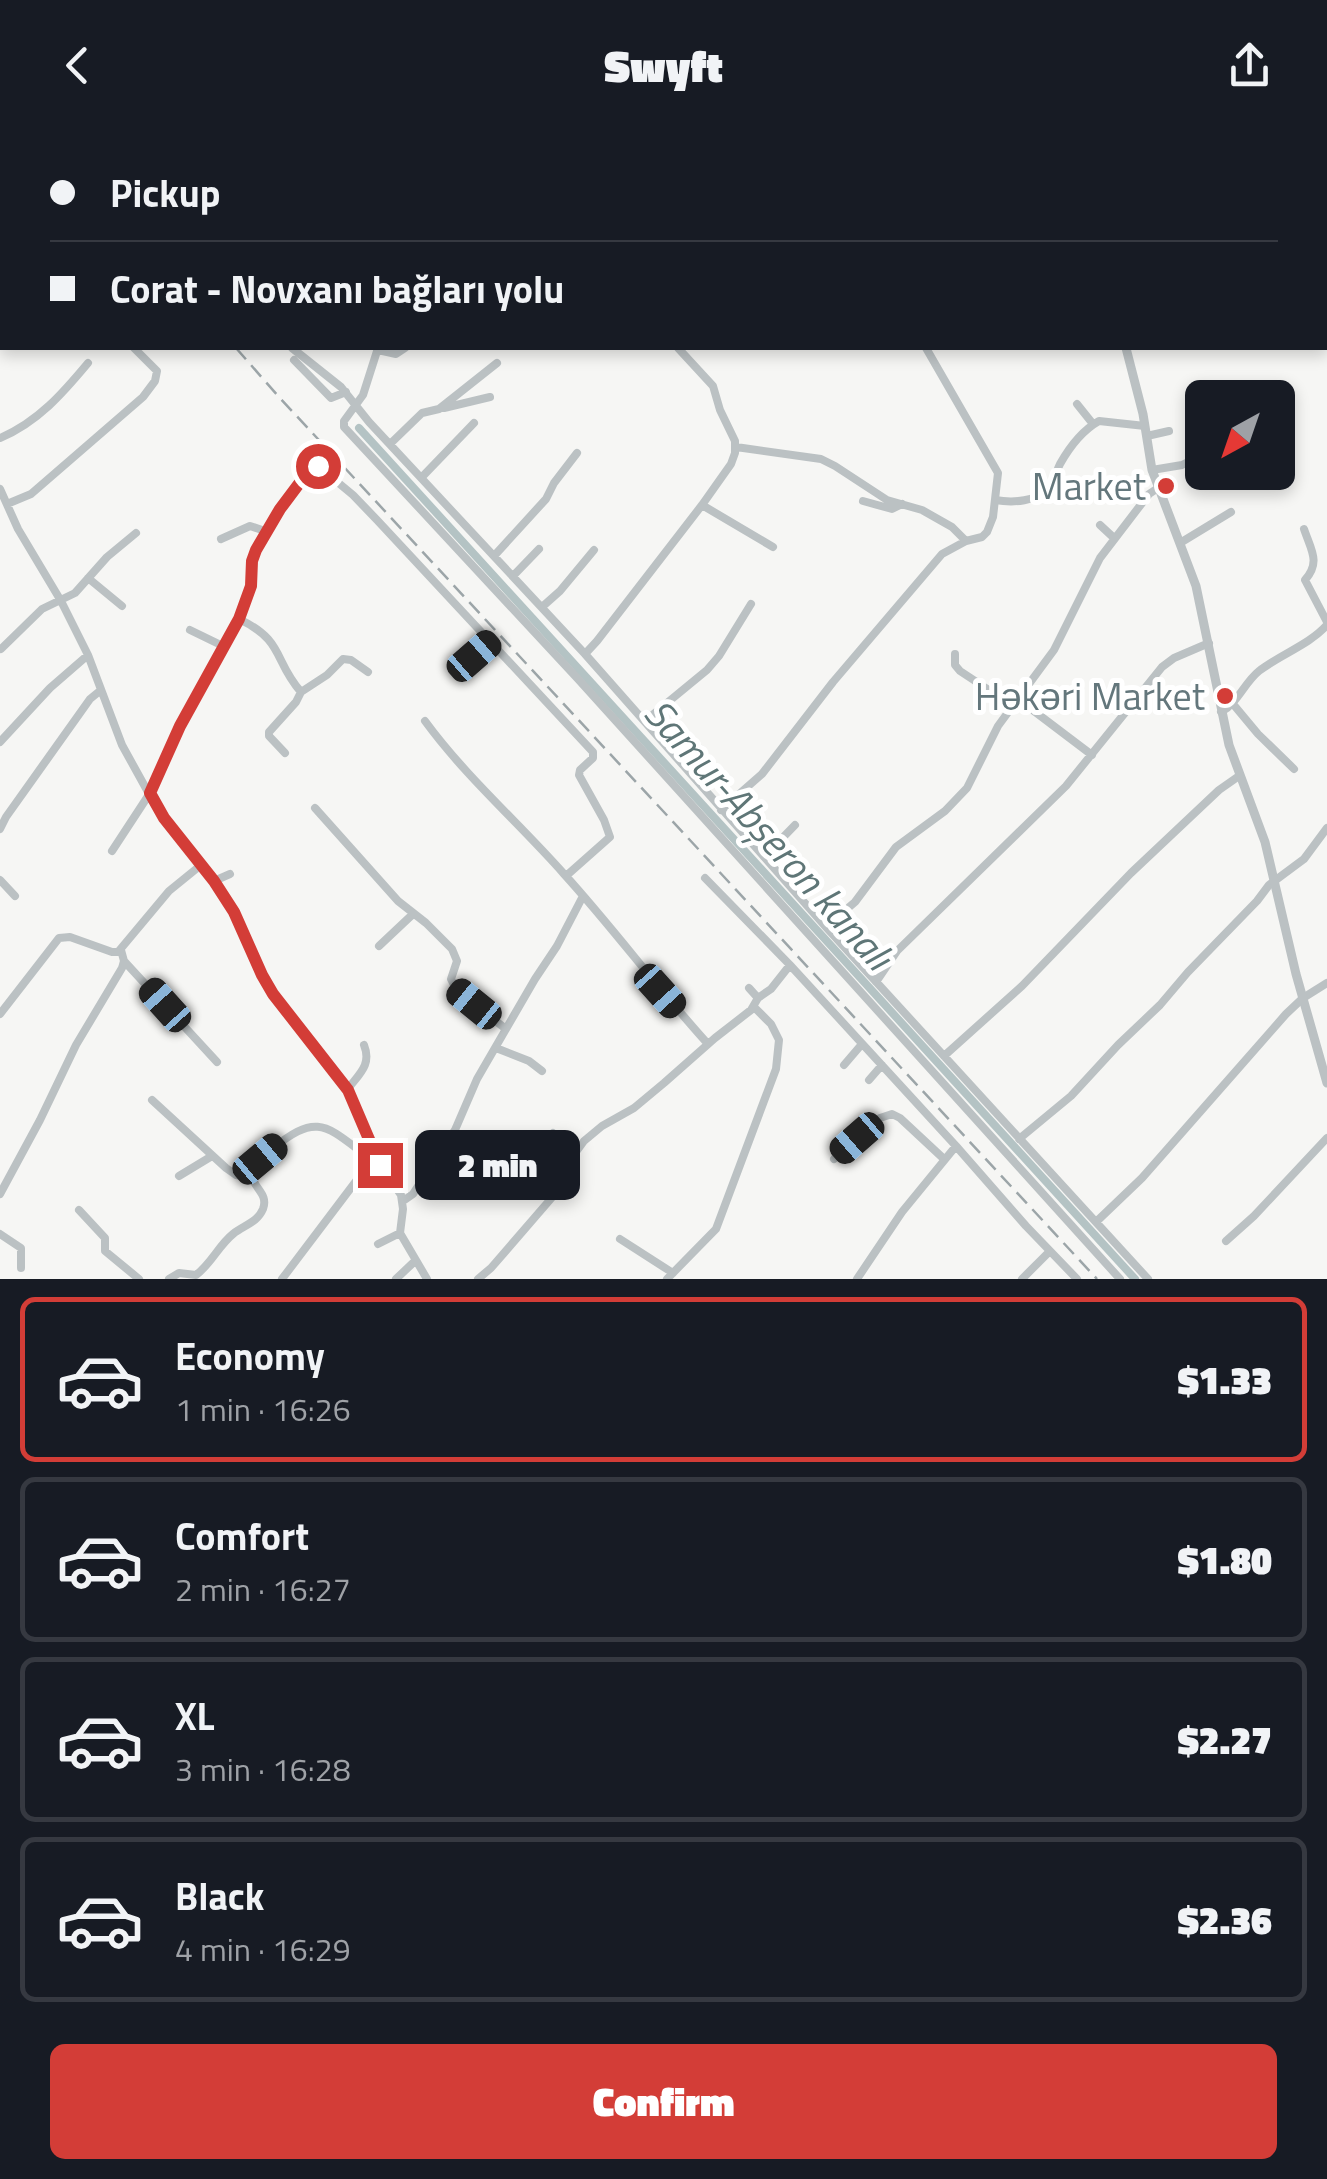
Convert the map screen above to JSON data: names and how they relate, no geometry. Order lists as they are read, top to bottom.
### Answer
{
  "water": ["Samur-Abşeron kanalı"],
  "places": ["Market", "Həkəri Market"],
  "north": "bottom left",
  "page": {
    "header": "Swyft",
    "banner": ["Pickup", "Corat - Novxanı bağları yolu"],
    "bubble": "2 min",
    "list": [
      {
        "name": "Economy",
        "note": "1 min · 16:26",
        "value": "$1.33"
      },
      {
        "name": "Comfort",
        "note": "2 min · 16:27",
        "value": "$1.80"
      },
      {
        "name": "XL",
        "note": "3 min · 16:28",
        "value": "$2.27"
      },
      {
        "name": "Black",
        "note": "4 min · 16:29",
        "value": "$2.36"
      }
    ],
    "buttons": "Confirm"
  }
}
